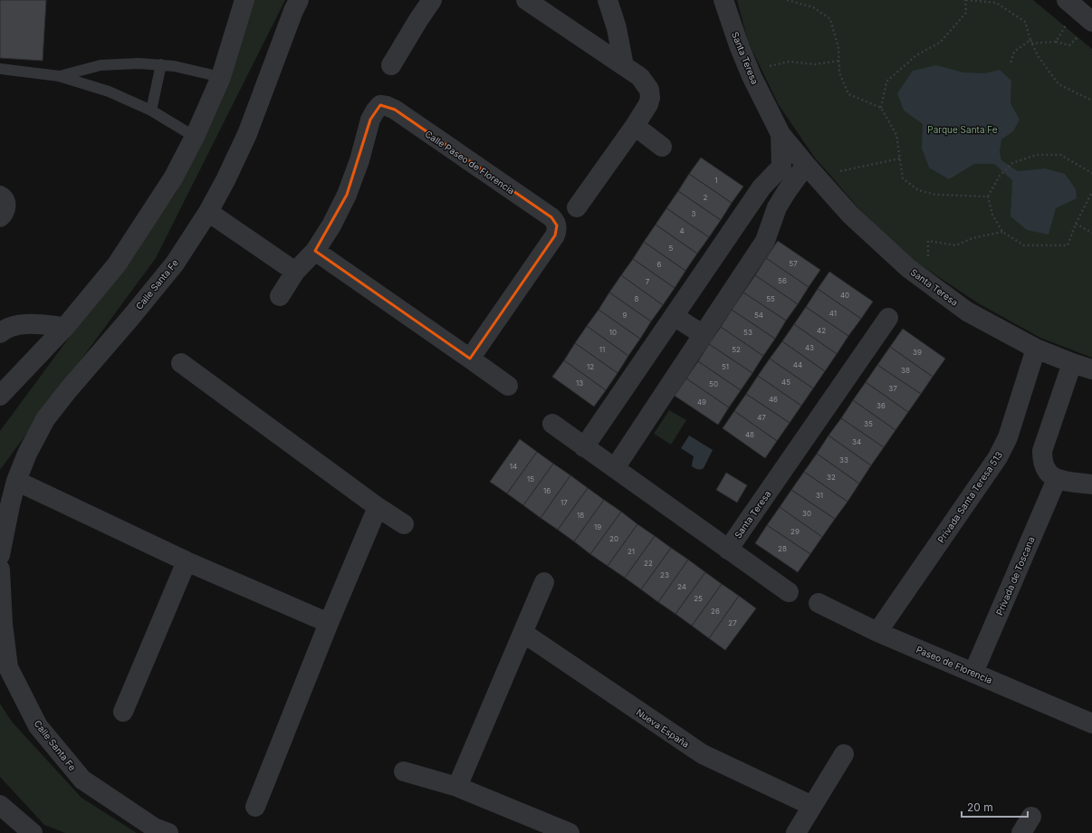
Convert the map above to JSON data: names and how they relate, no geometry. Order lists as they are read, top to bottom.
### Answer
{
  "streets": {
    "street": [
      "Santa Teresa",
      "Calle Paseo de Florencia",
      "Calle Santa Fe",
      "Privada Santa Teresa 513",
      "Privada de Toscana",
      "Paseo de Florencia",
      "Nueva España"
    ]
  },
  "crossings": [
    ["Santa Teresa", "Privada Santa Teresa 513"],
    ["Privada Santa Teresa 513", "Paseo de Florencia"],
    ["Privada de Toscana", "Paseo de Florencia"]
  ],
  "parks": ["Parque Santa Fe"],
  "house_numbers": [
    "1",
    "2",
    "3",
    "4",
    "5",
    "57",
    "6",
    "56",
    "7",
    "40",
    "8",
    "55",
    "41",
    "9",
    "54",
    "42",
    "10",
    "53",
    "43",
    "11",
    "52",
    "39",
    "44",
    "12",
    "51",
    "38",
    "45",
    "13",
    "50",
    "37",
    "46",
    "49",
    "36",
    "47",
    "35",
    "48",
    "34",
    "33",
    "14",
    "32",
    "15",
    "16",
    "31",
    "17",
    "30",
    "18",
    "19",
    "29",
    "20",
    "28",
    "21",
    "22",
    "23",
    "24",
    "25",
    "26",
    "27"
  ],
  "scale_bar": "20 m"
}
